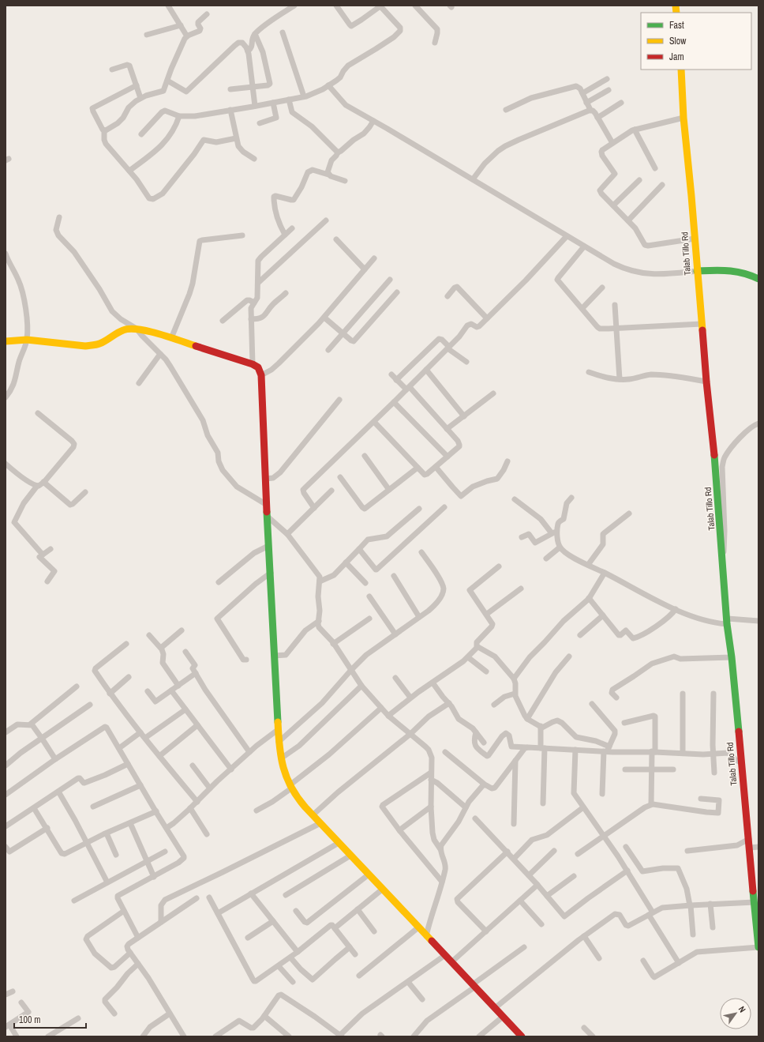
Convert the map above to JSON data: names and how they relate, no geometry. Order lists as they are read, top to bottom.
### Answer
{
  "streets": {
    "street": ["Talab Tillo Rd"]
  },
  "legend": ["Fast", "Slow", "Jam"],
  "scale_bar": "100 m",
  "north": "top right"
}
